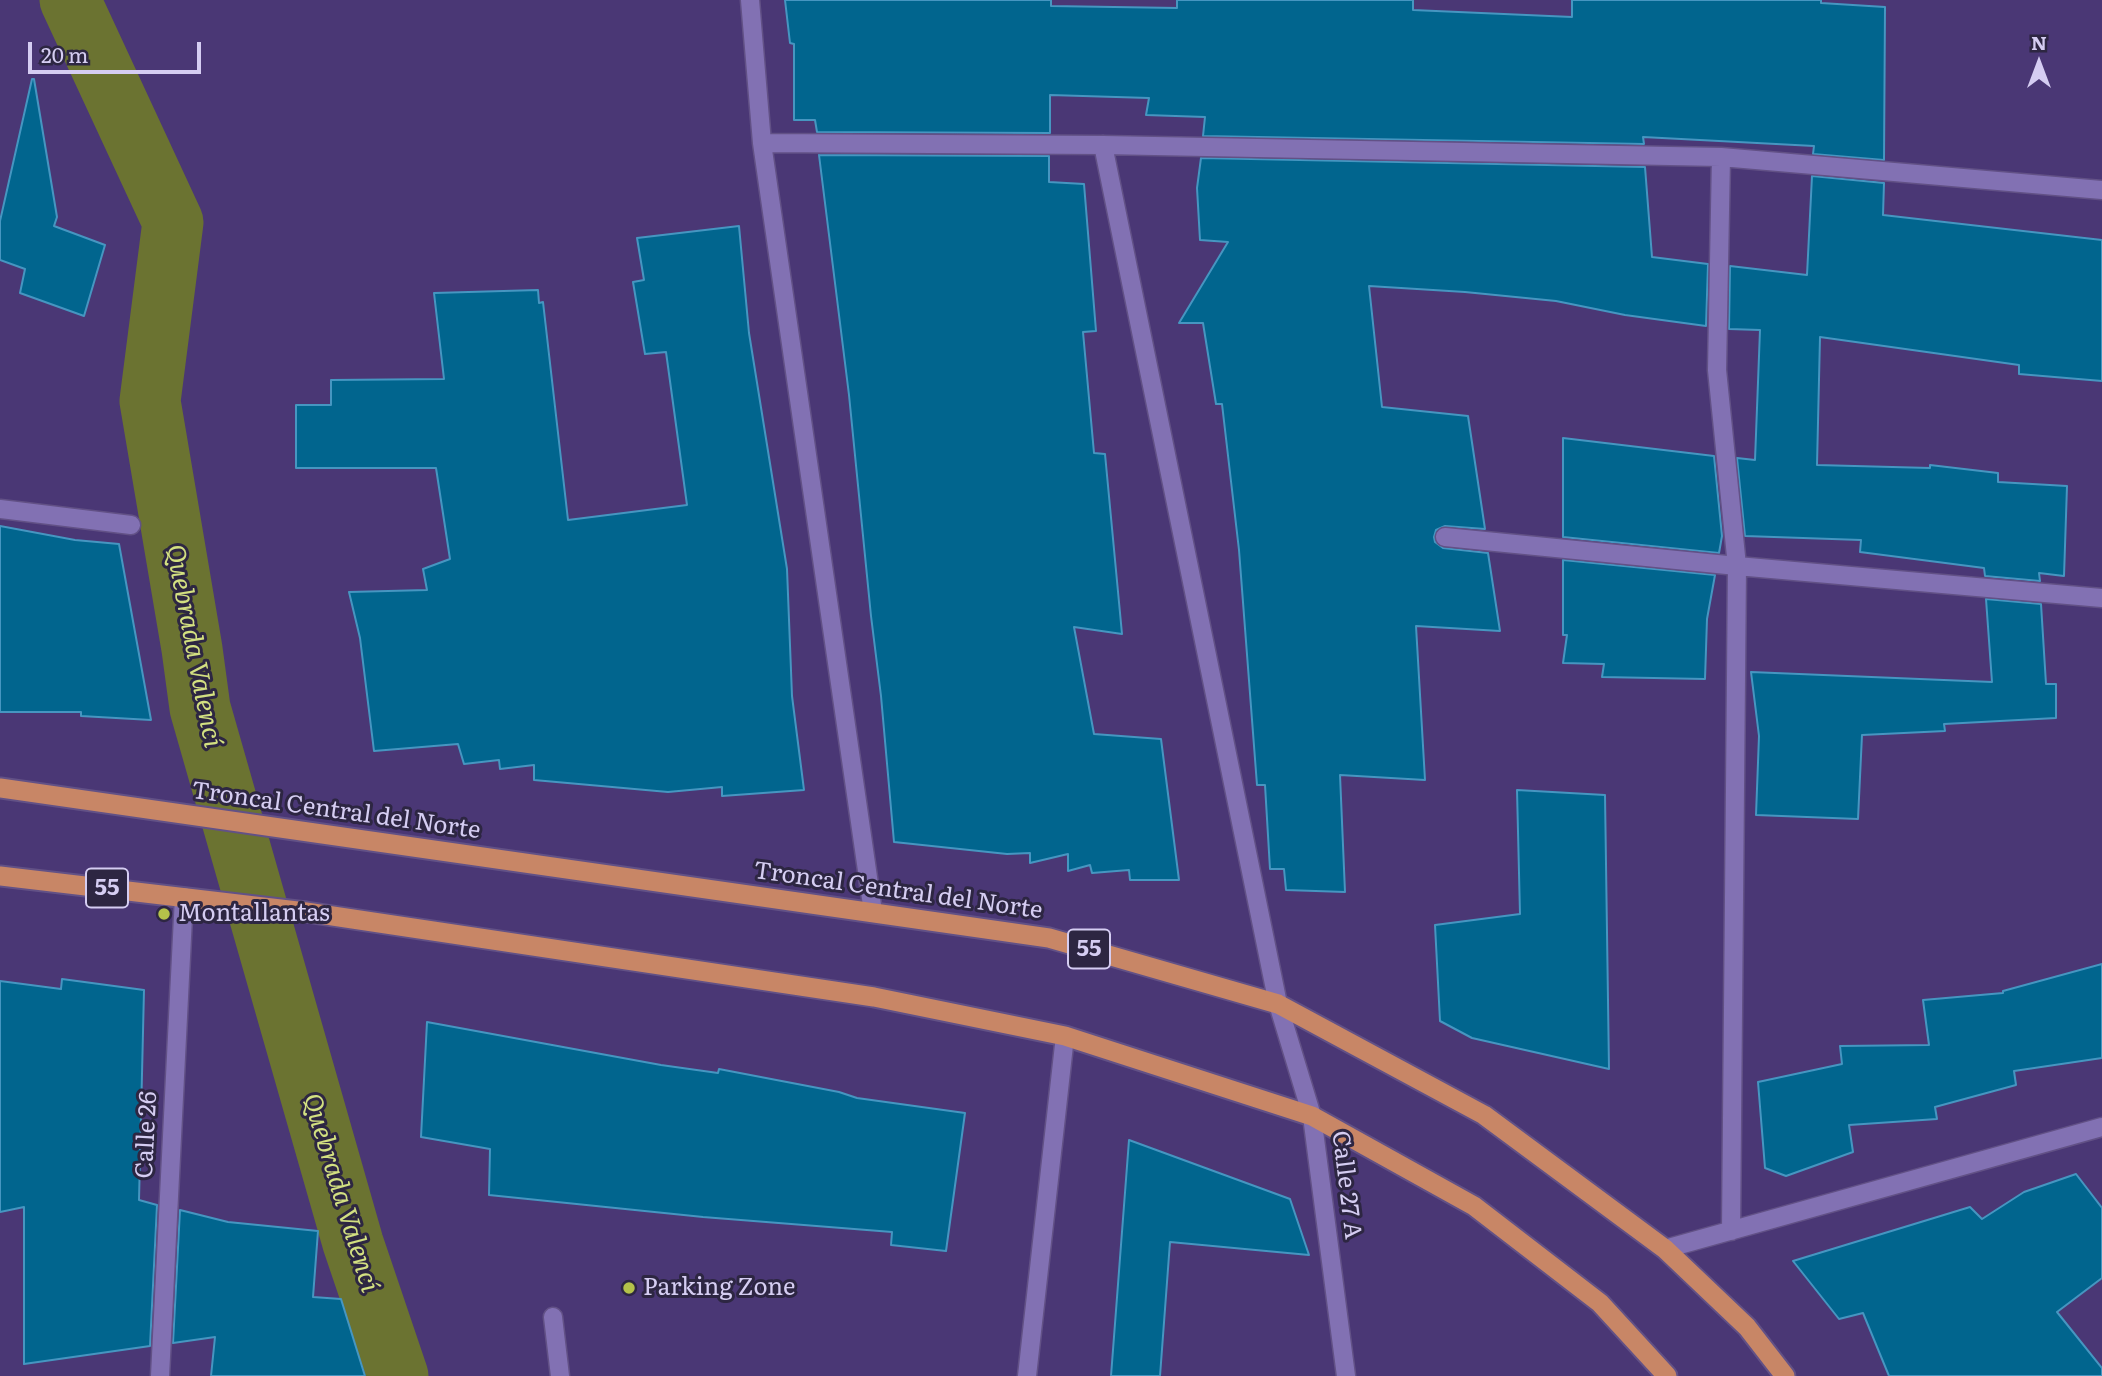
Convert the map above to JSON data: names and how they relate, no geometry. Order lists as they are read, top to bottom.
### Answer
{
  "streets": {
    "highway": ["Troncal Central del Norte", "55"],
    "street": ["Calle 26", "Calle 27 A"]
  },
  "crossings": [
    ["Troncal Central del Norte", "Calle 27 A"],
    ["55", "Calle 26"],
    ["55", "Calle 27 A"]
  ],
  "water": ["Quebrada Valencí"],
  "places": ["Montallantas", "Parking Zone"],
  "scale_bar": "20 m",
  "north": "top"
}
